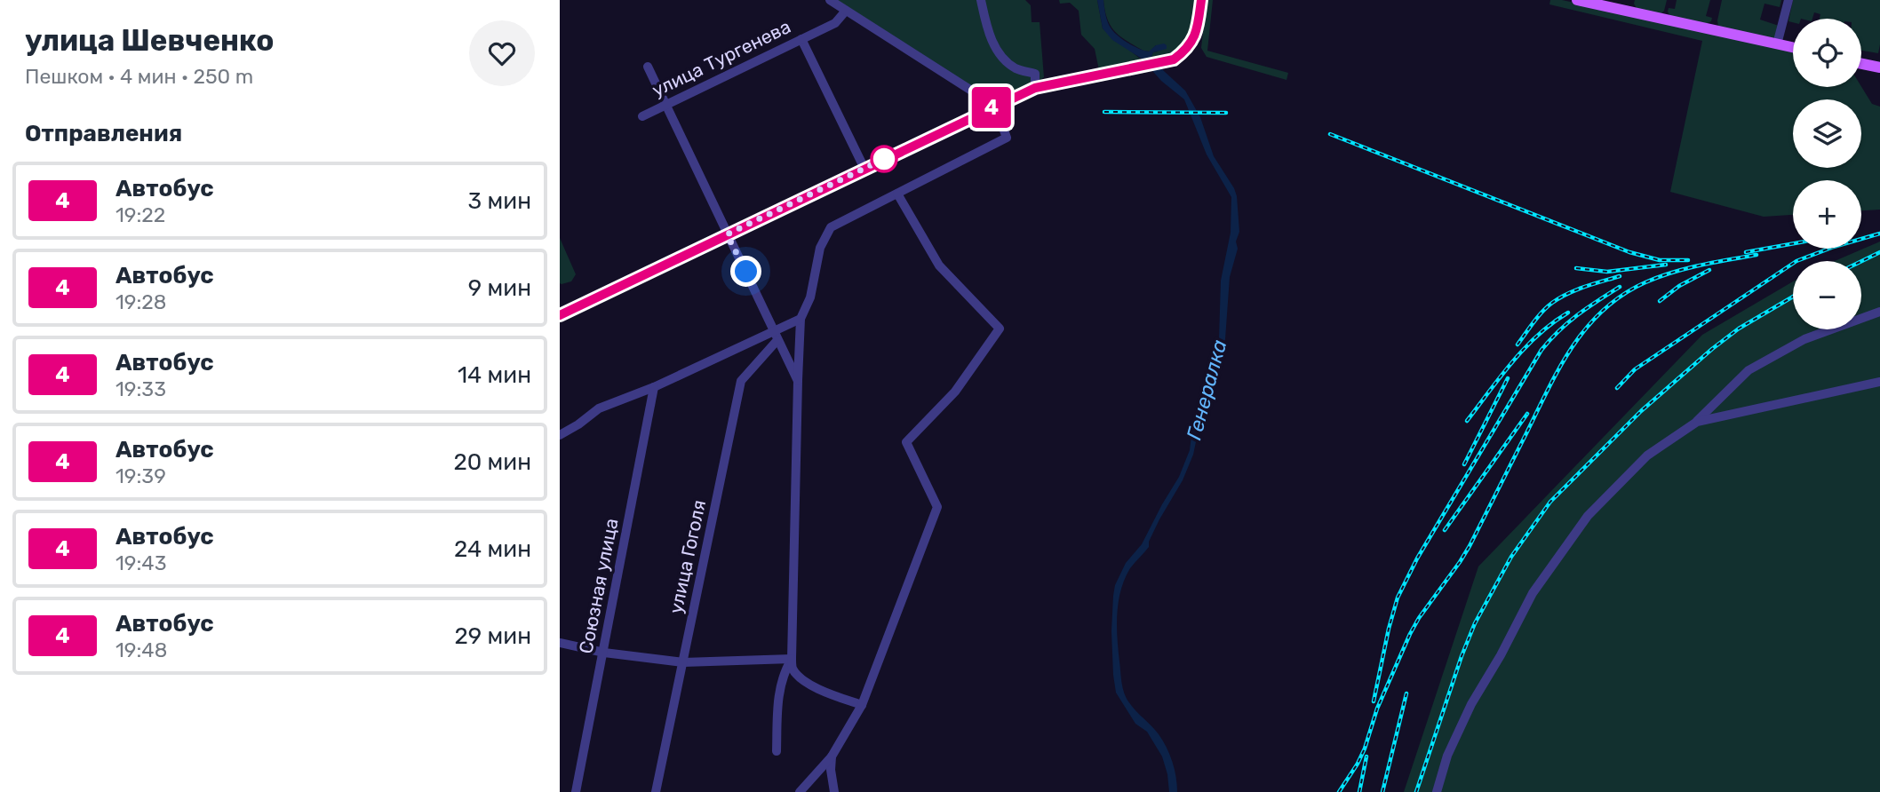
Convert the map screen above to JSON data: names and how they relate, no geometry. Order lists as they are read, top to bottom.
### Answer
{
  "streets": {
    "street": ["улица Тургенева", "улица Гоголя", "Союзная улица"]
  },
  "water": ["Генералка"],
  "lines": ["bus line 4"],
  "page": {
    "heading": [
      ["улица Шевченко", "Пешком · 4 мин · 250 m"],
      "Отправления"
    ],
    "on_map": "4",
    "map_buttons": ["+", "−"],
    "list": [
      {
        "mark": "4",
        "name": "Автобус",
        "note": "19:22",
        "value": "3 мин"
      },
      {
        "mark": "4",
        "name": "Автобус",
        "note": "19:28",
        "value": "9 мин"
      },
      {
        "mark": "4",
        "name": "Автобус",
        "note": "19:33",
        "value": "14 мин"
      },
      {
        "mark": "4",
        "name": "Автобус",
        "note": "19:39",
        "value": "20 мин"
      },
      {
        "mark": "4",
        "name": "Автобус",
        "note": "19:43",
        "value": "24 мин"
      },
      {
        "mark": "4",
        "name": "Автобус",
        "note": "19:48",
        "value": "29 мин"
      }
    ]
  }
}
